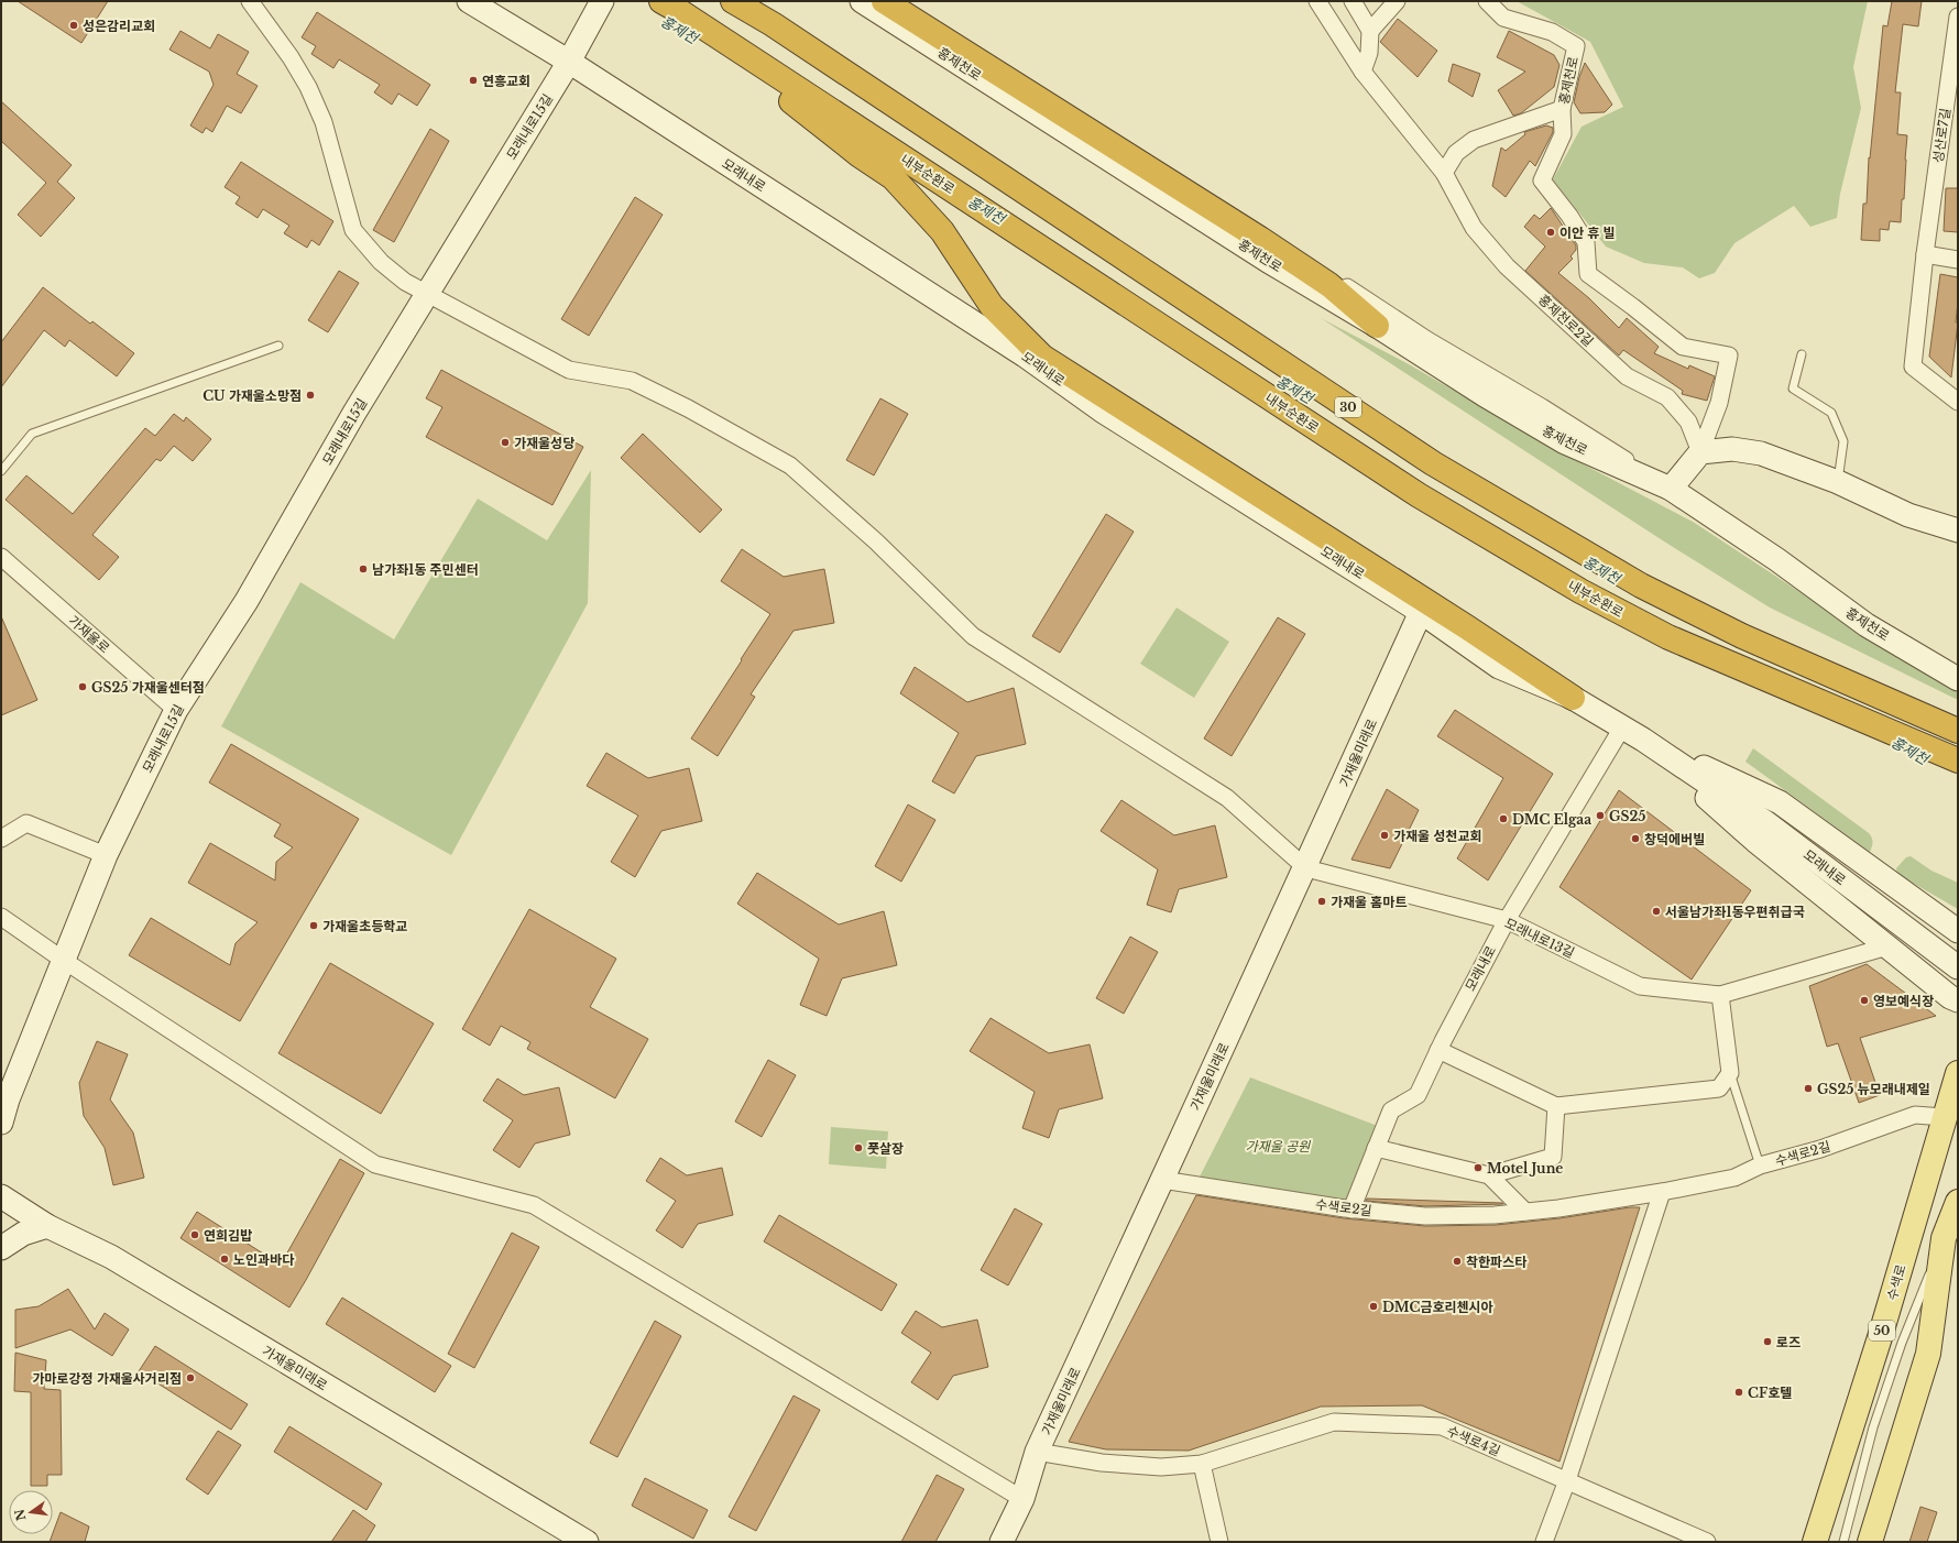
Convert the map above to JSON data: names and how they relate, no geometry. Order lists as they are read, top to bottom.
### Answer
{
  "streets": {
    "highway": ["내부순환로", "30"],
    "main road": [
      "홍제천로",
      "모래내로15길",
      "모래내로",
      "가재울미래로",
      "수색로",
      "50"
    ],
    "street": [
      "성산로7길",
      "홍제천로2길",
      "가재울로",
      "모래내로13길",
      "수색로2길",
      "수색로4길"
    ]
  },
  "crossings": [
    ["홍제천로", "홍제천로2길"],
    ["모래내로15길", "모래내로"],
    ["모래내로15길", "가재울로"],
    ["모래내로", "가재울미래로"],
    ["모래내로", "모래내로13길"],
    ["모래내로", "수색로2길"],
    ["가재울미래로", "모래내로13길"],
    ["가재울미래로", "수색로2길"],
    ["가재울미래로", "수색로4길"],
    ["수색로2길", "수색로"]
  ],
  "water": ["홍제천"],
  "parks": ["가재울 공원"],
  "places": [
    "성은감리교회",
    "연흥교회",
    "이안 휴 빌",
    "CU 가재울소망점",
    "가재울성당",
    "남가좌1동 주민센터",
    "GS25 가재울센터점",
    "GS25",
    "DMC Elgaa",
    "가재울 성천교회",
    "창덕에버빌",
    "가재울 홈마트",
    "서울남가좌1동우편취급국",
    "가재울초등학교",
    "영보예식장",
    "GS25 뉴모래내제일",
    "풋살장",
    "Motel June",
    "연희김밥",
    "노인과바다",
    "착한파스타",
    "DMC금호리첸시아",
    "로즈",
    "가마로강정 가재울사거리점",
    "CF호텔"
  ],
  "north": "left"
}
